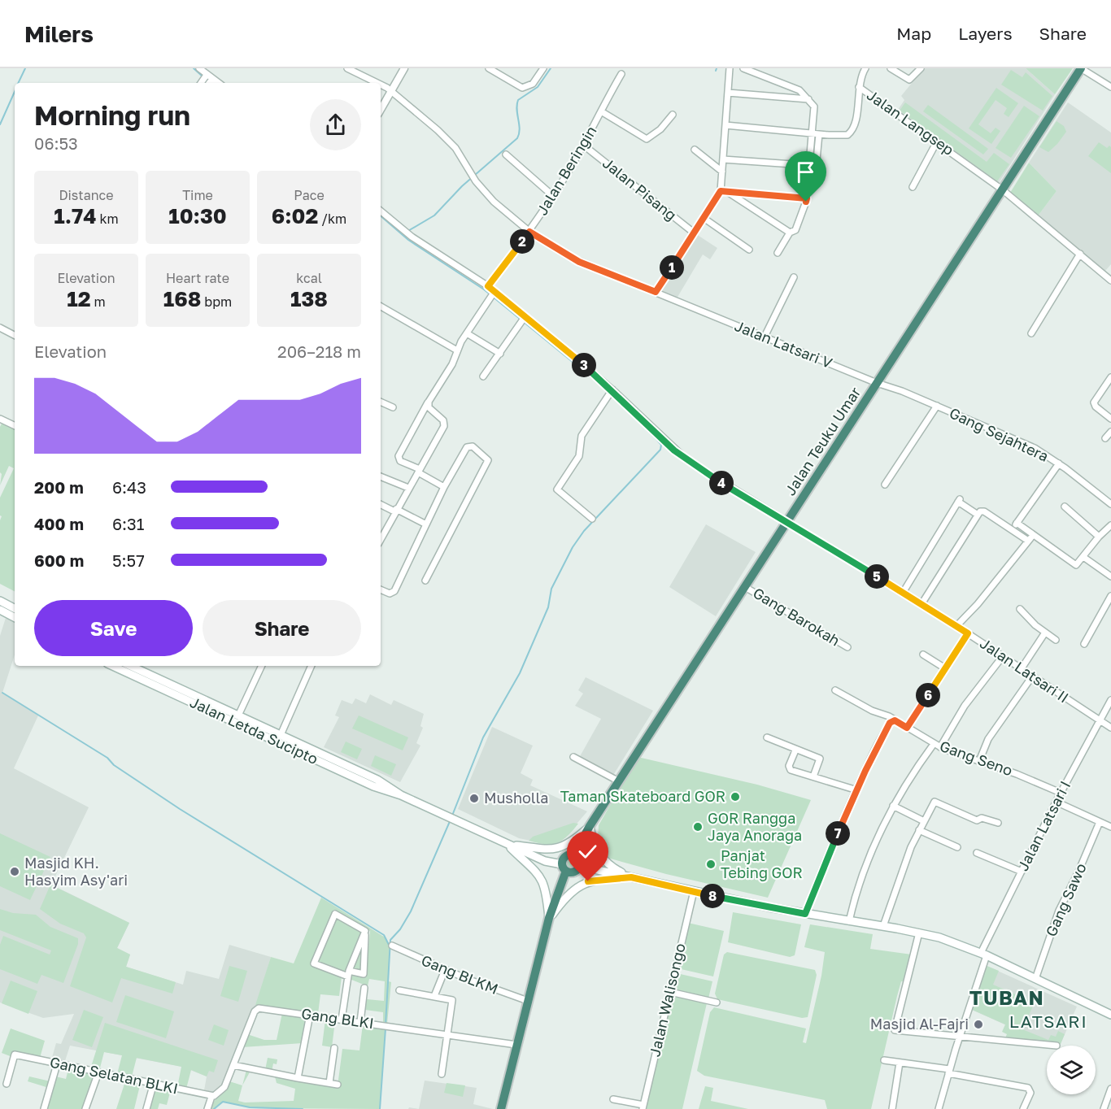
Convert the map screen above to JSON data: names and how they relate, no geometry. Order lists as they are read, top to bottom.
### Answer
{
  "streets": {
    "highway": ["Jalan Teuku Umar"],
    "main road": ["Jalan Letda Sucipto"],
    "street": [
      "Jalan Langsep",
      "Jalan Beringin",
      "Jalan Pisang",
      "Jalan Latsari V",
      "Gang Sejahtera",
      "Gang Barokah",
      "Jalan Latsari II",
      "Gang Seno",
      "Jalan Latsari I",
      "Gang Sawo",
      "Gang BLKM",
      "Jalan Walisongo",
      "Gang BLKI",
      "Gang Selatan BLKI"
    ]
  },
  "crossings": [
    ["Jalan Langsep", "Jalan Teuku Umar"],
    ["Jalan Beringin", "Jalan Pisang"],
    ["Jalan Beringin", "Jalan Latsari V"],
    ["Jalan Beringin", "Jalan Latsari II"],
    ["Jalan Latsari V", "Gang Sejahtera"],
    ["Jalan Latsari V", "Jalan Teuku Umar"],
    ["Gang Sejahtera", "Jalan Teuku Umar"],
    ["Jalan Teuku Umar", "Gang Barokah"],
    ["Jalan Teuku Umar", "Jalan Latsari II"],
    ["Jalan Teuku Umar", "Jalan Letda Sucipto"],
    ["Jalan Latsari II", "Jalan Latsari I"],
    ["Gang Seno", "Jalan Latsari I"],
    ["Gang BLKI", "Gang Selatan BLKI"]
  ],
  "districts": ["TUBAN", "LATSARI"],
  "places": [
    "Taman Skateboard GOR",
    "Musholla",
    "GOR Rangga Jaya Anoraga",
    "Panjat Tebing GOR",
    "Masjid KH. Hasyim Asy'ari",
    "Masjid Al-Fajri"
  ],
  "page": {
    "header": "Milers",
    "nav": ["Map", "Layers", "Share"],
    "heading": ["Morning run", "06:53"],
    "stats": [
      ["Distance", "1.74 km"],
      ["Time", "10:30"],
      ["Pace", "6:02 /km"],
      ["Elevation", "12 m"],
      ["Heart rate", "168 bpm"],
      ["kcal", "138"]
    ],
    "pins": [
      "2",
      "1",
      "3",
      "4",
      "5",
      "6",
      "7",
      "8"
    ],
    "chart": ["Elevation", "206–218 m"],
    "list": [
      {
        "name": "200 m",
        "note": "6:43"
      },
      {
        "name": "400 m",
        "note": "6:31"
      },
      {
        "name": "600 m",
        "note": "5:57"
      }
    ],
    "buttons": ["Save", "Share"]
  }
}
